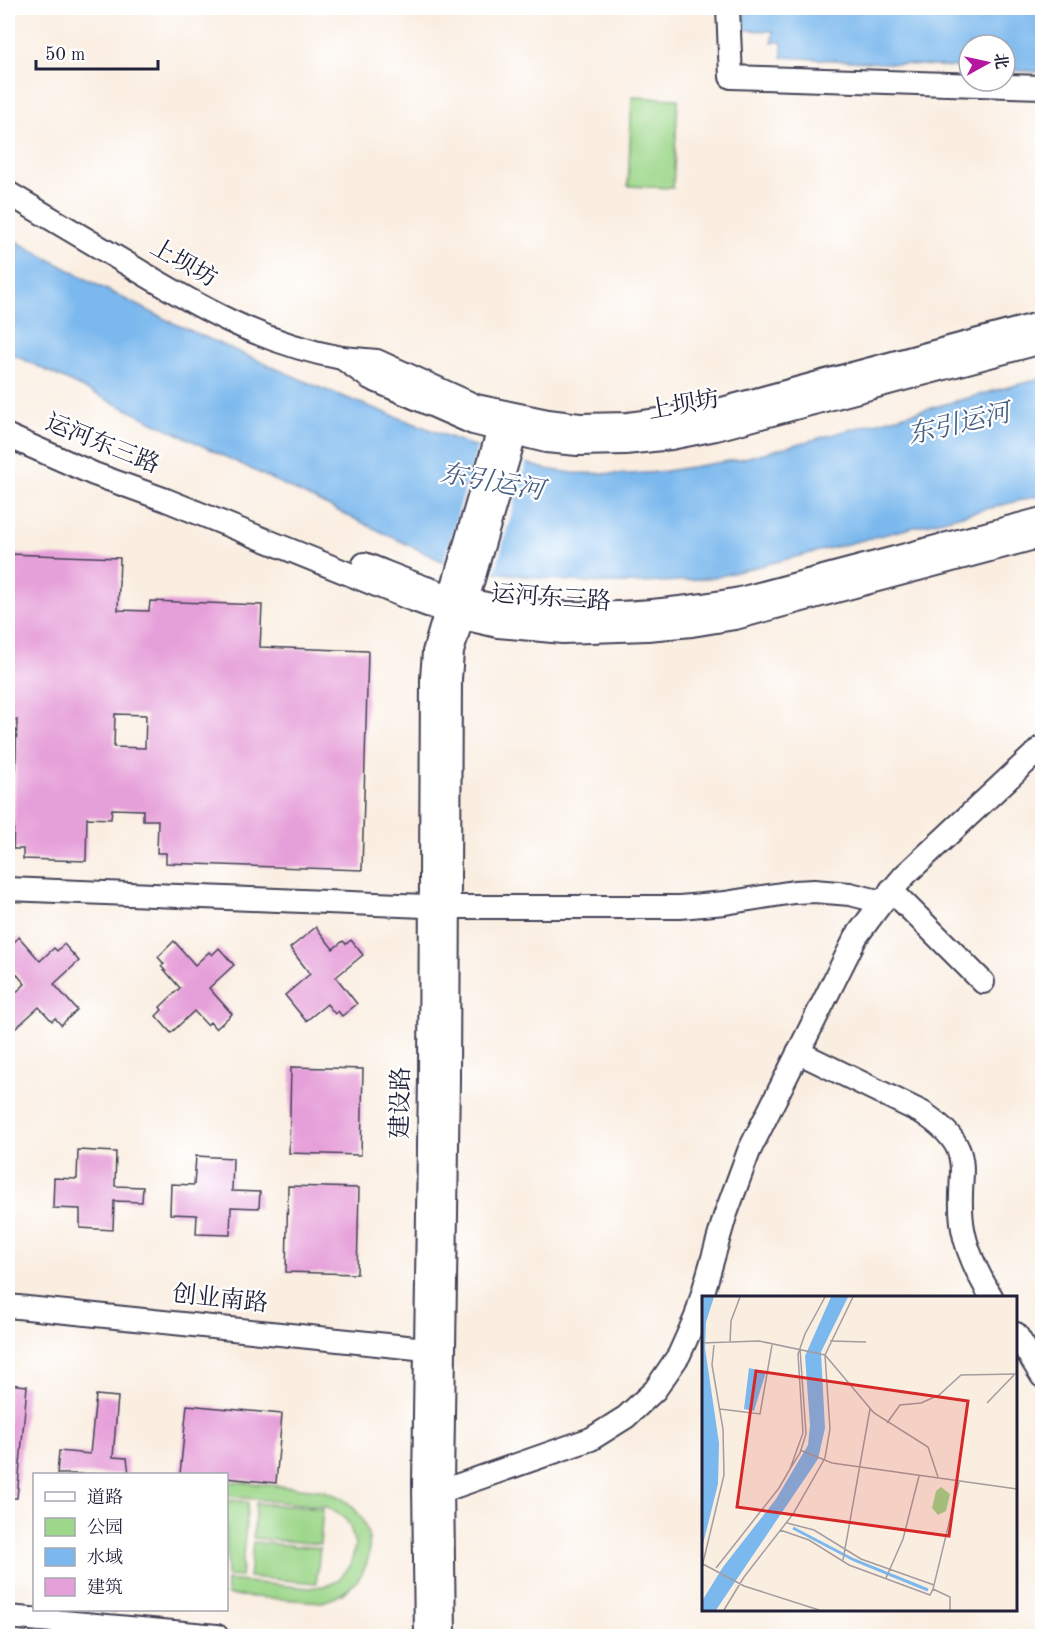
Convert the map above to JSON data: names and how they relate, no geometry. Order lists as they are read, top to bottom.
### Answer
{
  "streets": {
    "street": [
      "上坝坊",
      "运河东三路",
      "建设路",
      "创业南路"
    ]
  },
  "crossings": [
    ["上坝坊", "建设路"],
    ["运河东三路", "建设路"],
    ["建设路", "创业南路"]
  ],
  "water": ["东引运河"],
  "legend": [
    "道路",
    "公园",
    "水域",
    "建筑"
  ],
  "scale_bar": "50 m",
  "north": "right"
}
